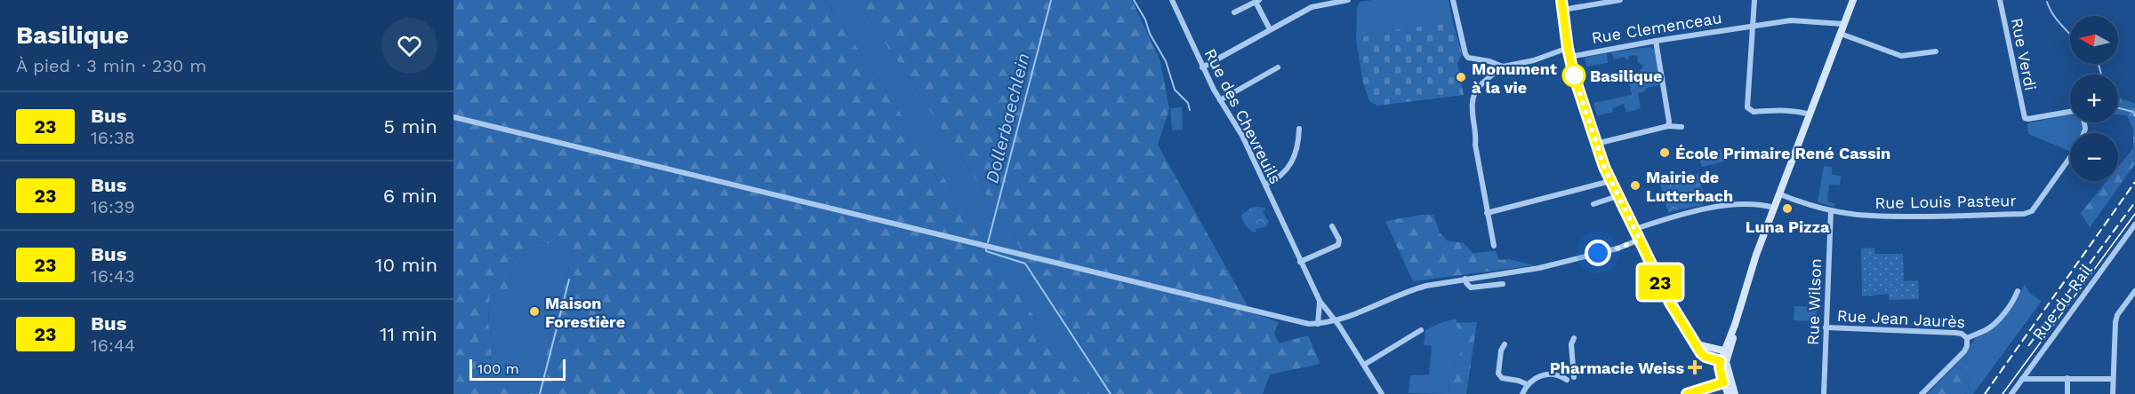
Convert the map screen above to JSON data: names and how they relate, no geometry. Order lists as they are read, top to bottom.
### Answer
{
  "streets": {
    "street": [
      "Rue Clemenceau",
      "Rue Verdi",
      "Rue des Chevreuils",
      "Rue Louis Pasteur",
      "Rue Wilson",
      "Rue du Rail",
      "Rue Jean Jaurès"
    ]
  },
  "crossings": [
    ["Rue Louis Pasteur", "Rue Wilson"],
    ["Rue Wilson", "Rue Jean Jaurès"]
  ],
  "water": ["Dollerbaechlein"],
  "places": {
    "other": [
      "Basilique",
      "Monument à la vie",
      "École Primaire René Cassin",
      "Mairie de Lutterbach",
      "Luna Pizza",
      "Maison Forestière"
    ],
    "health": ["Pharmacie Weiss"]
  },
  "lines": ["bus line 23"],
  "scale_bar": "100 m",
  "north": "left",
  "page": {
    "heading": ["Basilique", "À pied · 3 min · 230 m"],
    "on_map": "23",
    "map_buttons": ["+", "−"],
    "list": [
      {
        "mark": "23",
        "name": "Bus",
        "note": "16:38",
        "value": "5 min"
      },
      {
        "mark": "23",
        "name": "Bus",
        "note": "16:39",
        "value": "6 min"
      },
      {
        "mark": "23",
        "name": "Bus",
        "note": "16:43",
        "value": "10 min"
      },
      {
        "mark": "23",
        "name": "Bus",
        "note": "16:44",
        "value": "11 min"
      }
    ],
    "scale": "100 m"
  }
}
